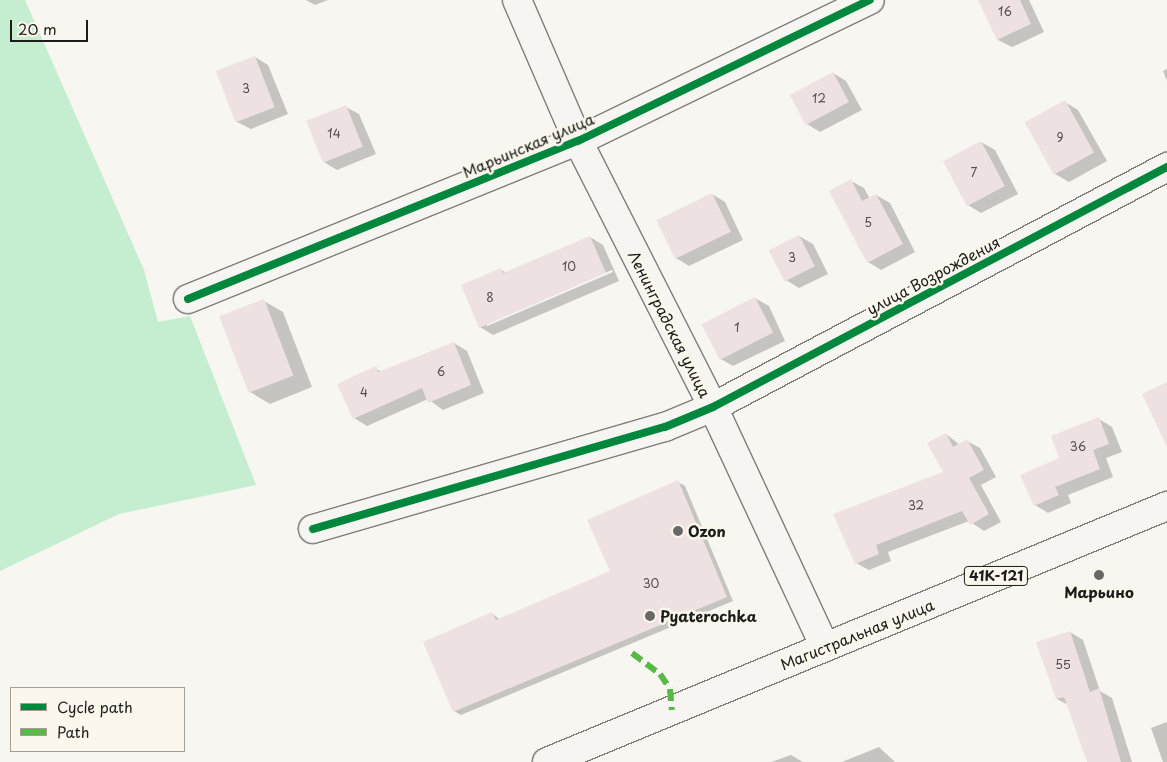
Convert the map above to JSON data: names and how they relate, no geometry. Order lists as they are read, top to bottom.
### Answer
{
  "streets": {
    "street": [
      "Марьинская улица",
      "улица Возрождения",
      "Ленинградская улица",
      "41К-121",
      "Магистральная улица"
    ]
  },
  "crossings": [
    ["Марьинская улица", "Ленинградская улица"],
    ["улица Возрождения", "Ленинградская улица"],
    ["Ленинградская улица", "Магистральная улица"]
  ],
  "places": ["Ozon", "Марьино", "Pyaterochka"],
  "house_numbers": [
    "16",
    "3",
    "12",
    "14",
    "9",
    "7",
    "5",
    "3",
    "10",
    "8",
    "1",
    "6",
    "4",
    "36",
    "32",
    "30",
    "55"
  ],
  "legend": ["Cycle path", "Path"],
  "scale_bar": "20 m"
}
